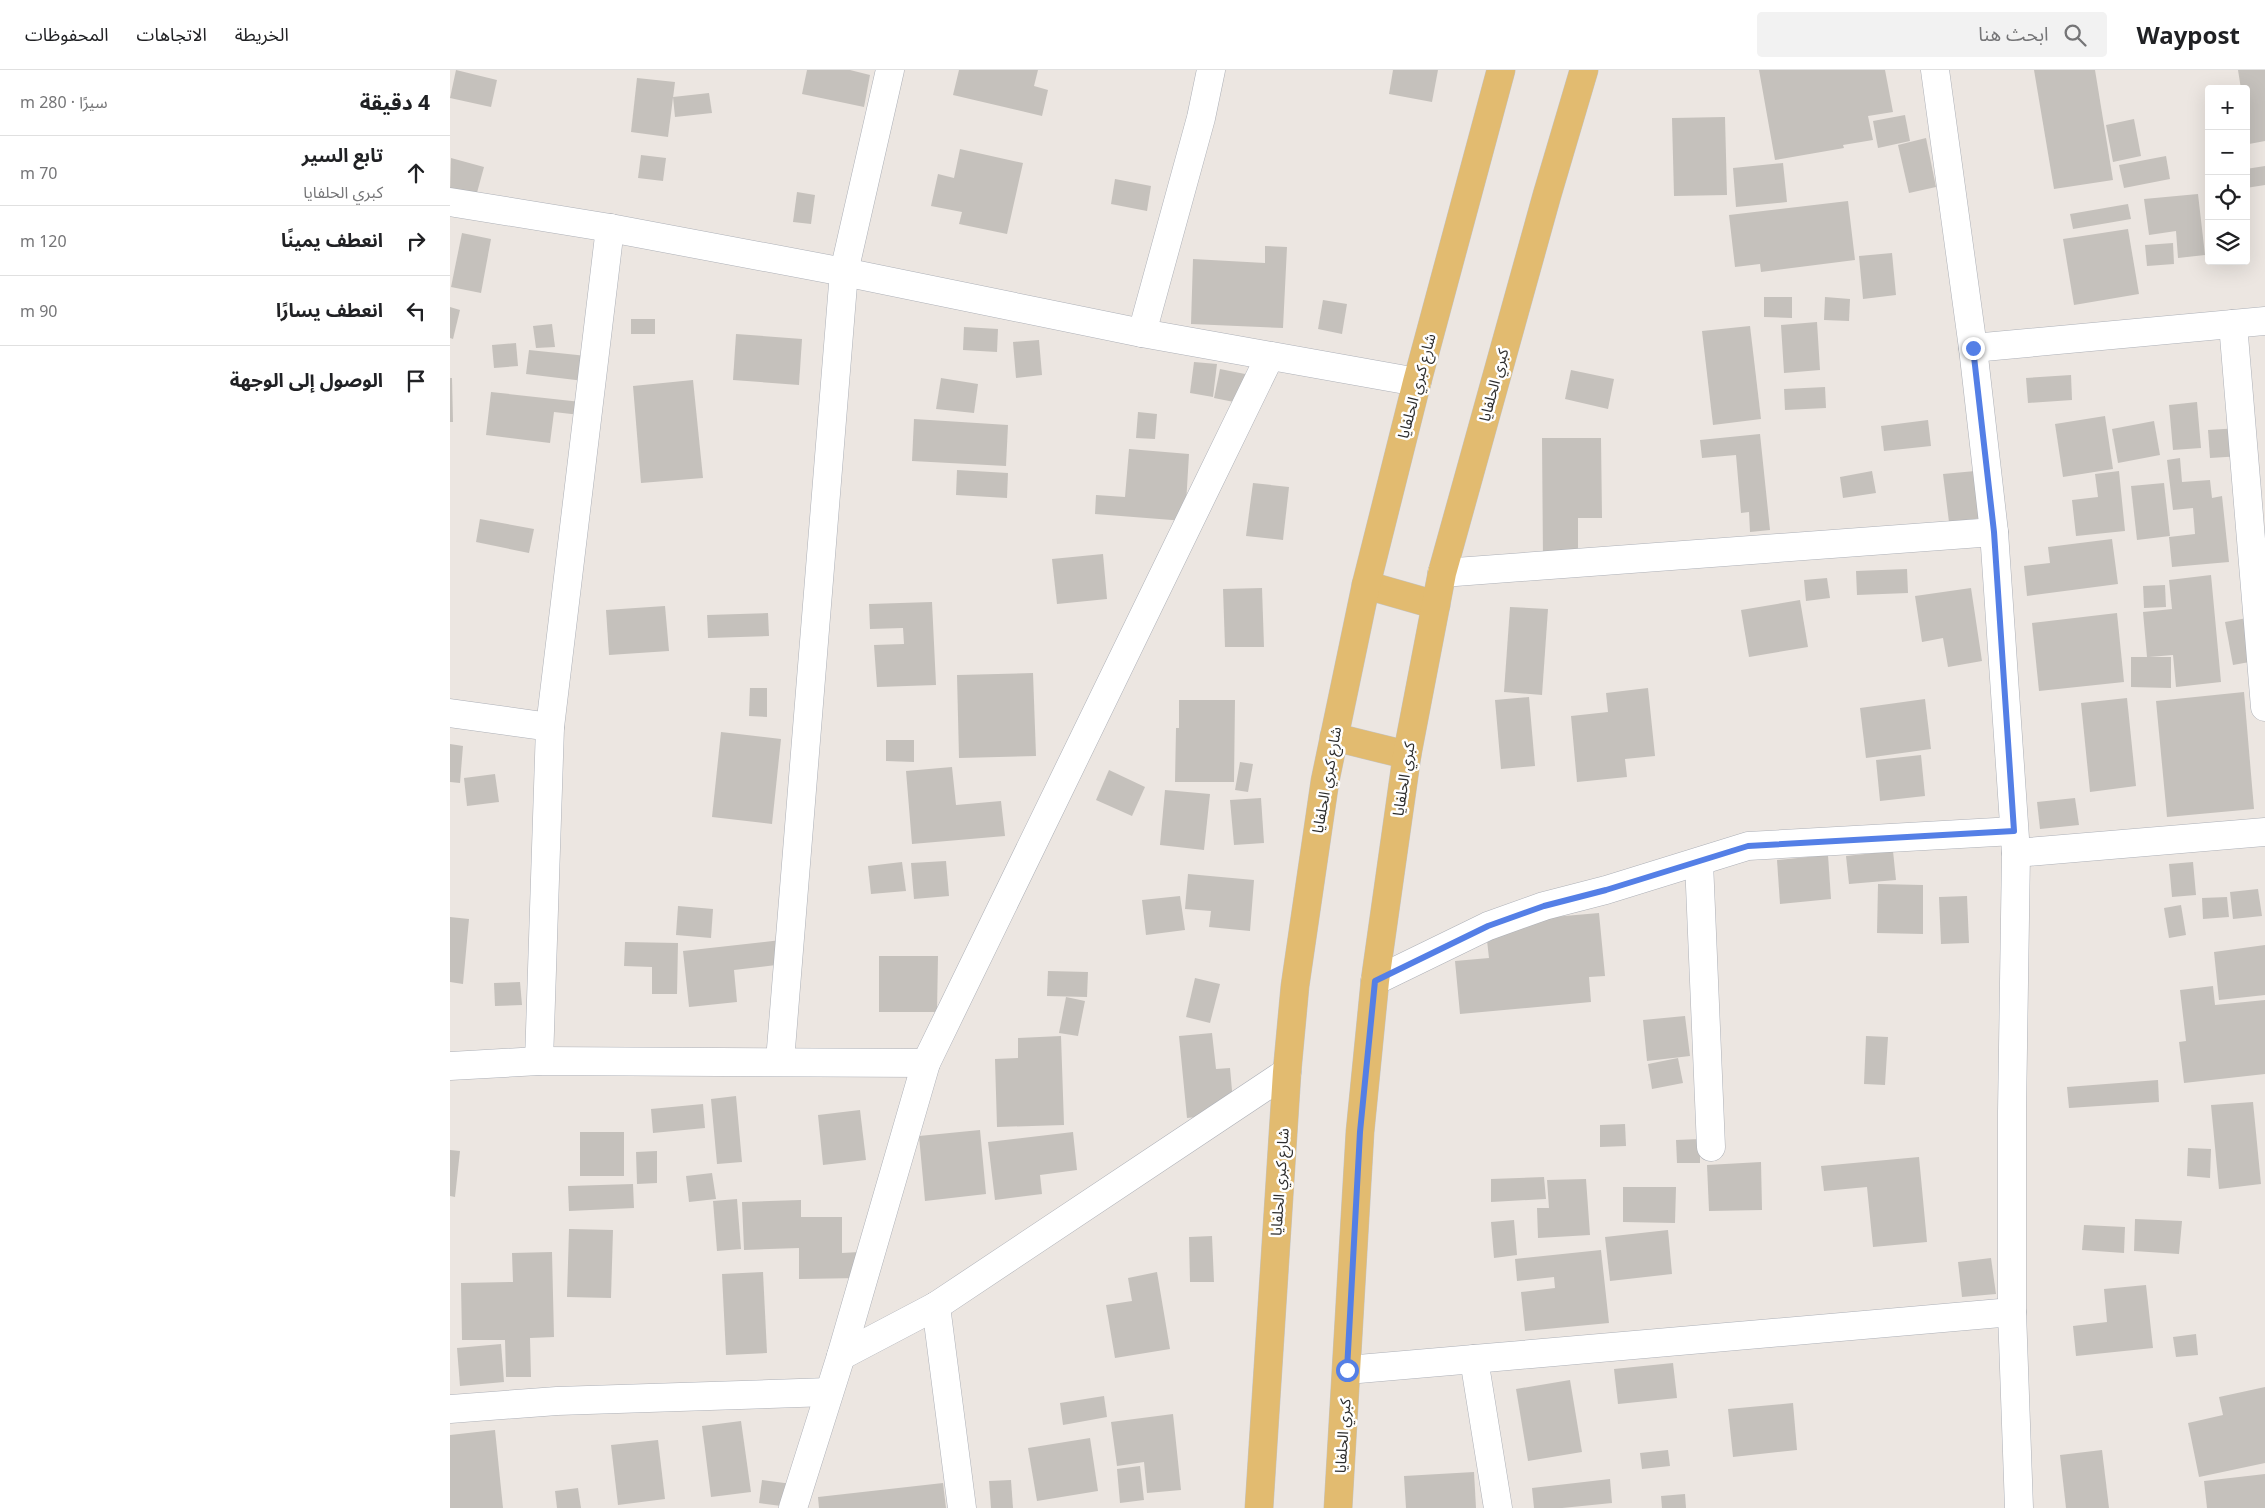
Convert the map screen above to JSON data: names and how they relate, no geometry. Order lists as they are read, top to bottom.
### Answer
{
  "streets": {
    "main road": ["كبري الحلفايا", "شارع كبري الحلفايا"]
  },
  "page": {
    "header": "Waypost",
    "search": "ابحث هنا",
    "nav": ["الخريطة", "الاتجاهات", "المحفوظات"],
    "heading": ["4 دقيقة", "سيرًا · 280 m"],
    "map_buttons": ["+", "−"],
    "list": [
      ["تابع السير", "كبري الحلفايا", "70 m"],
      ["انعطف يمينًا", "120 m"],
      ["انعطف يسارًا", "90 m"],
      "الوصول إلى الوجهة"
    ]
  }
}
